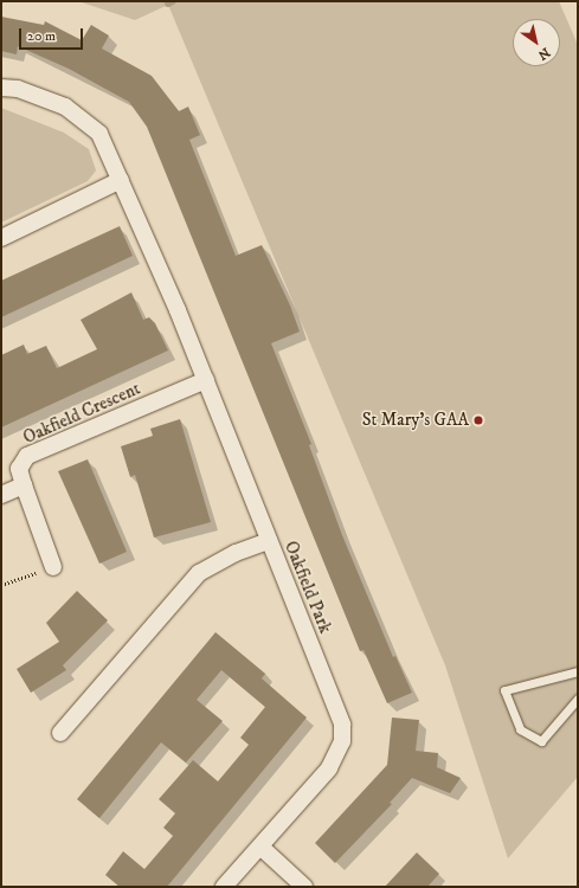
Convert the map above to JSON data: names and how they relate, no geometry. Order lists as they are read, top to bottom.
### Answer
{
  "streets": {
    "street": ["Oakfield Crescent", "Oakfield Park"]
  },
  "places": ["St Mary's GAA"],
  "scale_bar": "20 m",
  "north": "bottom right"
}
